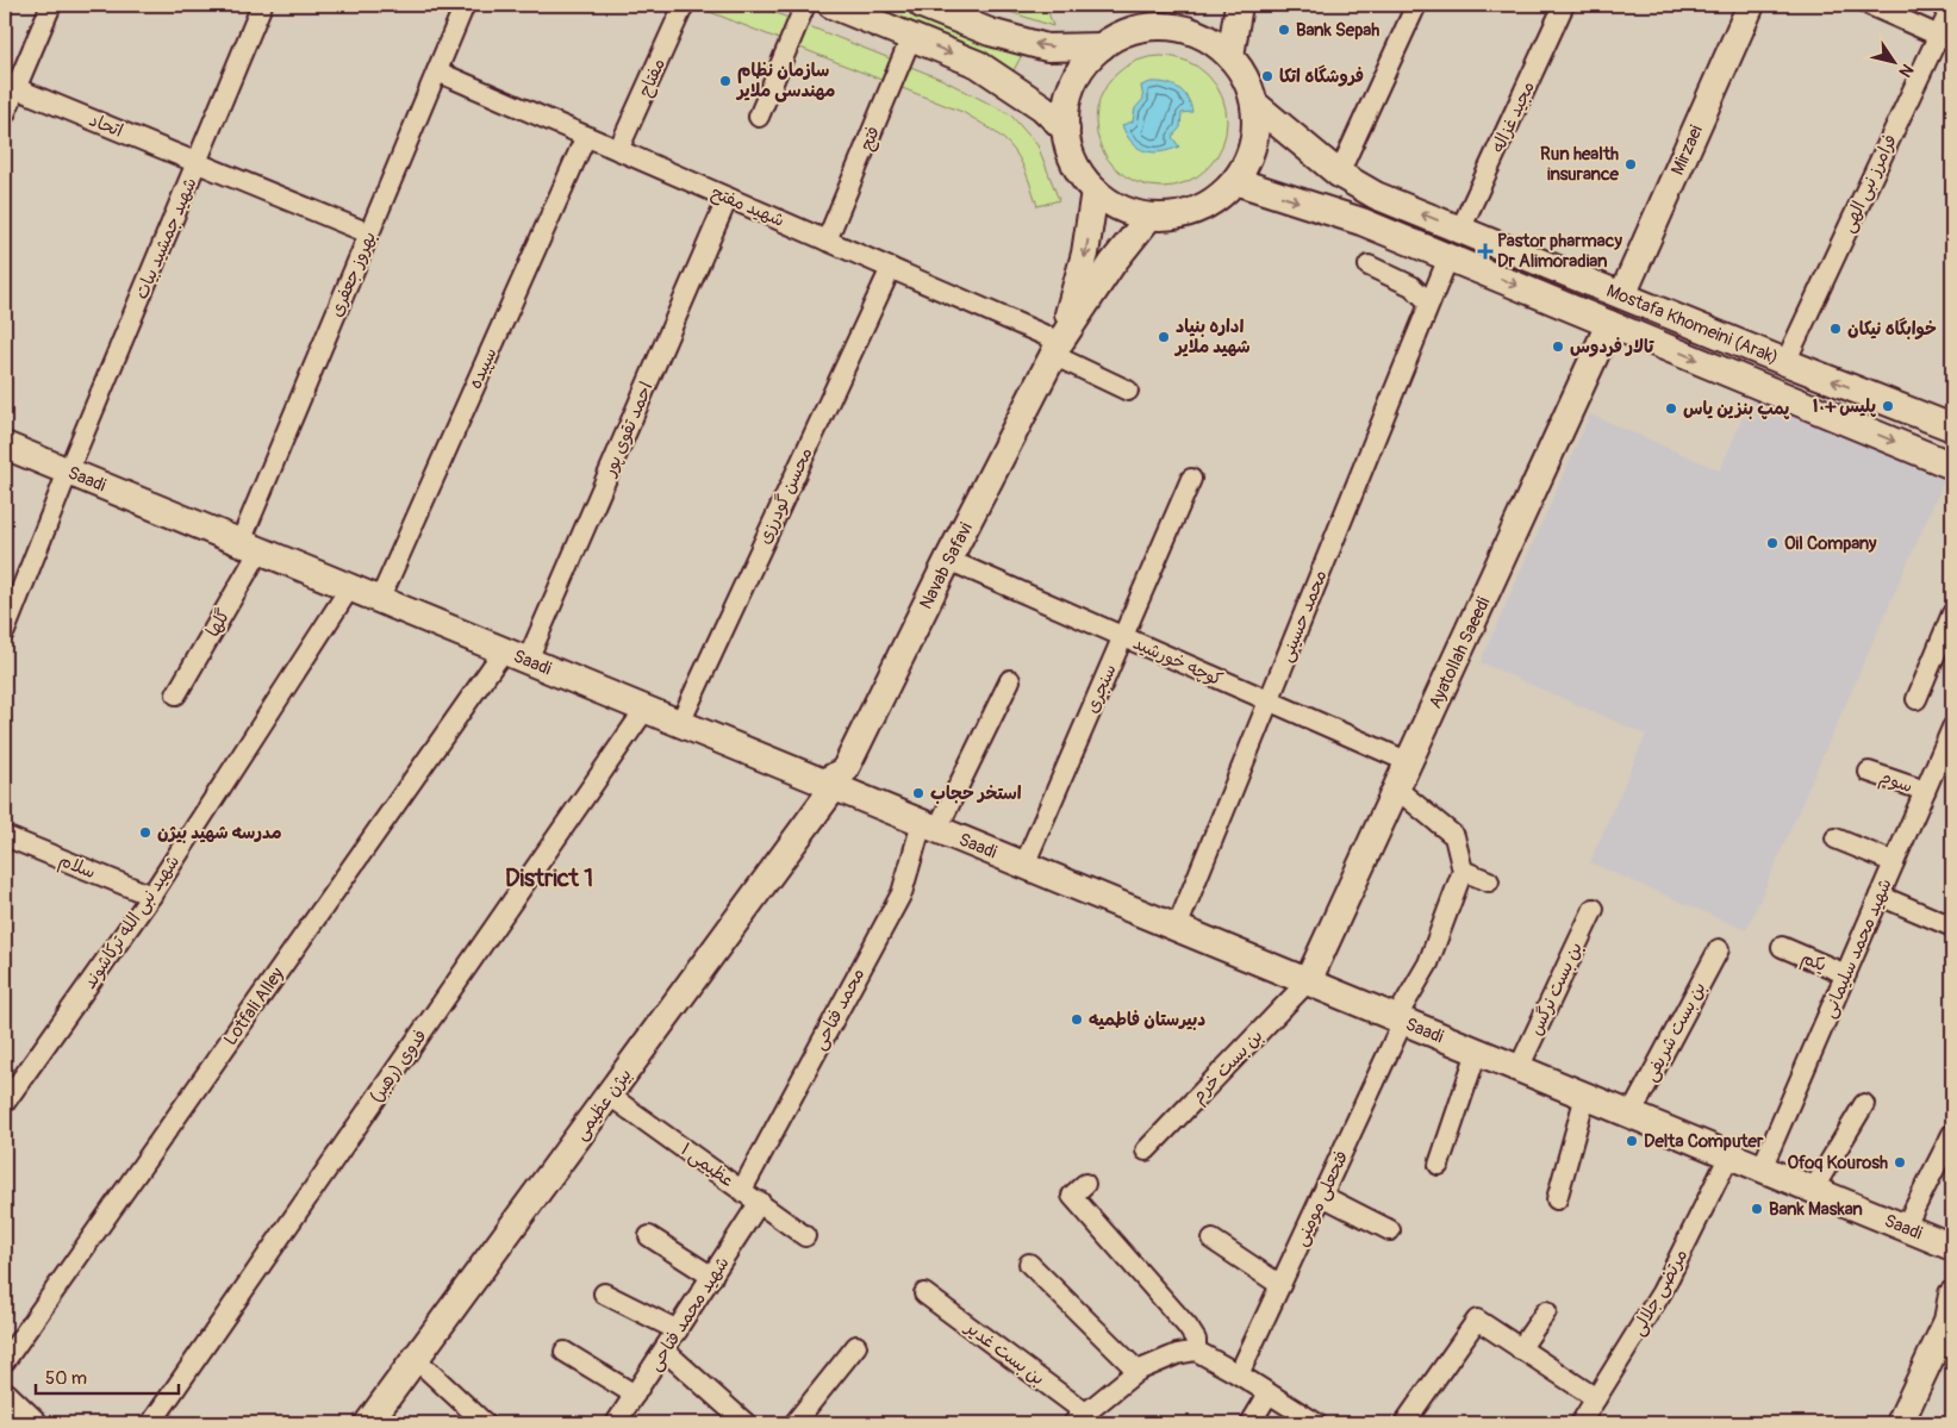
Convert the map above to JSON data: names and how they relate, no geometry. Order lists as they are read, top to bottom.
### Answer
{
  "streets": {
    "main road": [
      "Mirzaei",
      "Mostafa Khomeini (Arak)",
      "Saadi",
      "Navab Safavi",
      "Ayatollah Saeedi",
      "بیژن عظیمی"
    ],
    "street": [
      "مفتاح",
      "مجید غزاله",
      "اتحاد",
      "فتح",
      "فرامرز نبی الهی",
      "شهید مفتح",
      "شهید جمشید بیات",
      "بهروز جعفری",
      "سپیده",
      "احمد تقوی پور",
      "محسن گودرزی",
      "محمد حسینی",
      "گلها",
      "کوچه خورشید",
      "سنجری",
      "سوم",
      "سلام",
      "شهید نبی الله ترکاشوند",
      "شهید محمد سلیمانی",
      "یکم",
      "بن بست نرگس",
      "Lotfali Alley",
      "محمد فتاحی",
      "بن بست شریفی",
      "فدوی (رهبر)",
      "بن بست خرم",
      "عظیمی ۱",
      "فتحعلی مومنی",
      "مرتضی جلالی",
      "شهید محمد فتاحی",
      "بن بست غدیر"
    ]
  },
  "crossings": [
    ["مفتاح", "شهید مفتح"],
    ["مجید غزاله", "Mostafa Khomeini (Arak)"],
    ["اتحاد", "شهید جمشید بیات"],
    ["اتحاد", "بهروز جعفری"],
    ["فتح", "شهید مفتح"],
    ["Mirzaei", "Mostafa Khomeini (Arak)"],
    ["فرامرز نبی الهی", "Mostafa Khomeini (Arak)"],
    ["شهید مفتح", "بهروز جعفری"],
    ["شهید مفتح", "سپیده"],
    ["شهید مفتح", "احمد تقوی پور"],
    ["شهید مفتح", "محسن گودرزی"],
    ["شهید مفتح", "Navab Safavi"],
    ["شهید جمشید بیات", "Saadi"],
    ["بهروز جعفری", "Saadi"],
    ["بهروز جعفری", "گلها"],
    ["Mostafa Khomeini (Arak)", "محمد حسینی"],
    ["Mostafa Khomeini (Arak)", "Ayatollah Saeedi"],
    ["سپیده", "Saadi"],
    ["احمد تقوی پور", "Saadi"],
    ["احمد تقوی پور", "Lotfali Alley"],
    ["Saadi", "محسن گودرزی"],
    ["Saadi", "Navab Safavi"],
    ["Saadi", "محمد حسینی"],
    ["Saadi", "گلها"],
    ["Saadi", "Ayatollah Saeedi"],
    ["Saadi", "سنجری"],
    ["Saadi", "شهید نبی الله ترکاشوند"],
    ["Saadi", "شهید محمد سلیمانی"],
    ["Saadi", "بن بست نرگس"],
    ["Saadi", "Lotfali Alley"],
    ["Saadi", "محمد فتاحی"],
    ["Saadi", "بن بست شریفی"],
    ["Saadi", "فدوی (رهبر)"],
    ["Saadi", "بن بست خرم"],
    ["Saadi", "بیژن عظیمی"],
    ["Saadi", "فتحعلی مومنی"],
    ["Saadi", "مرتضی جلالی"],
    ["Navab Safavi", "کوچه خورشید"],
    ["Navab Safavi", "بیژن عظیمی"],
    ["محمد حسینی", "کوچه خورشید"],
    ["Ayatollah Saeedi", "کوچه خورشید"],
    ["Ayatollah Saeedi", "بن بست خرم"],
    ["کوچه خورشید", "سنجری"],
    ["سوم", "شهید محمد سلیمانی"],
    ["سلام", "شهید نبی الله ترکاشوند"],
    ["شهید محمد سلیمانی", "یکم"],
    ["محمد فتاحی", "عظیمی ۱"],
    ["بیژن عظیمی", "عظیمی ۱"],
    ["عظیمی ۱", "شهید محمد فتاحی"]
  ],
  "districts": ["District 1"],
  "places": {
    "other": [
      "Bank Sepah",
      "فروشگاه اتکا",
      "سازمان نظام مهندسی ملایر",
      "Run health insurance",
      "خوابگاه نیکان",
      "اداره بنیاد شهید ملایر",
      "تالار فردوس",
      "پلیس +۱۰",
      "پمپ بنزین یاس",
      "Oil Company",
      "استخر حجاب",
      "مدرسه شهید بیژن",
      "دبیرستان فاطمیه",
      "Delta Computer",
      "Ofoq Kourosh",
      "Bank Maskan"
    ],
    "health": ["Pastor pharmacy Dr Alimoradian"]
  },
  "scale_bar": "50 m",
  "north": "bottom right"
}
